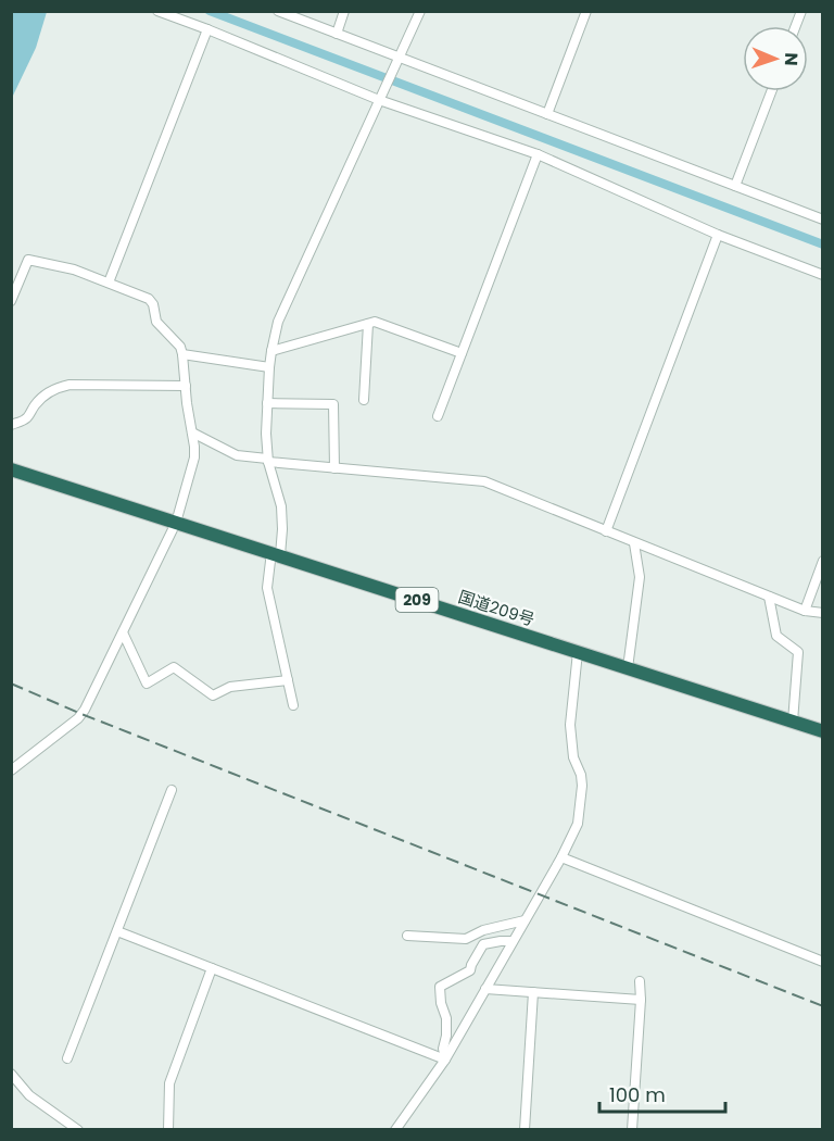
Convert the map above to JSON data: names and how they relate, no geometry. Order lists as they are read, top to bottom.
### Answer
{
  "streets": {
    "highway": ["209", "国道209号"]
  },
  "scale_bar": "100 m",
  "north": "right"
}
